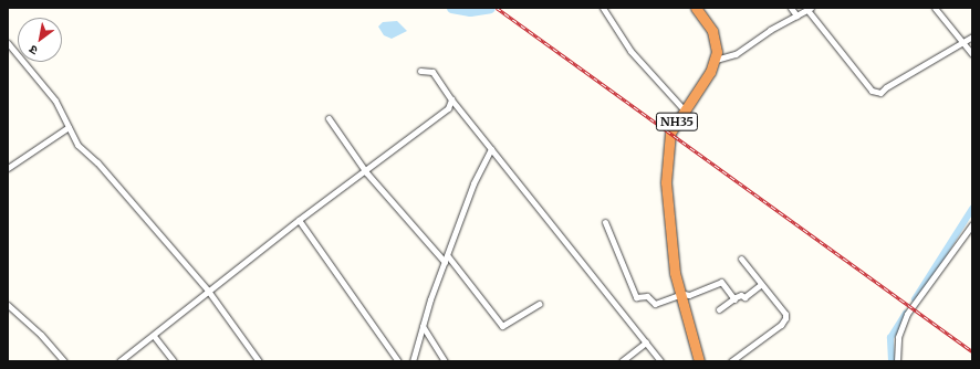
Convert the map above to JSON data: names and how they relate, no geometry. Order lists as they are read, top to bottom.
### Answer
{
  "streets": {
    "highway": ["NH35"]
  },
  "north": "bottom left"
}
